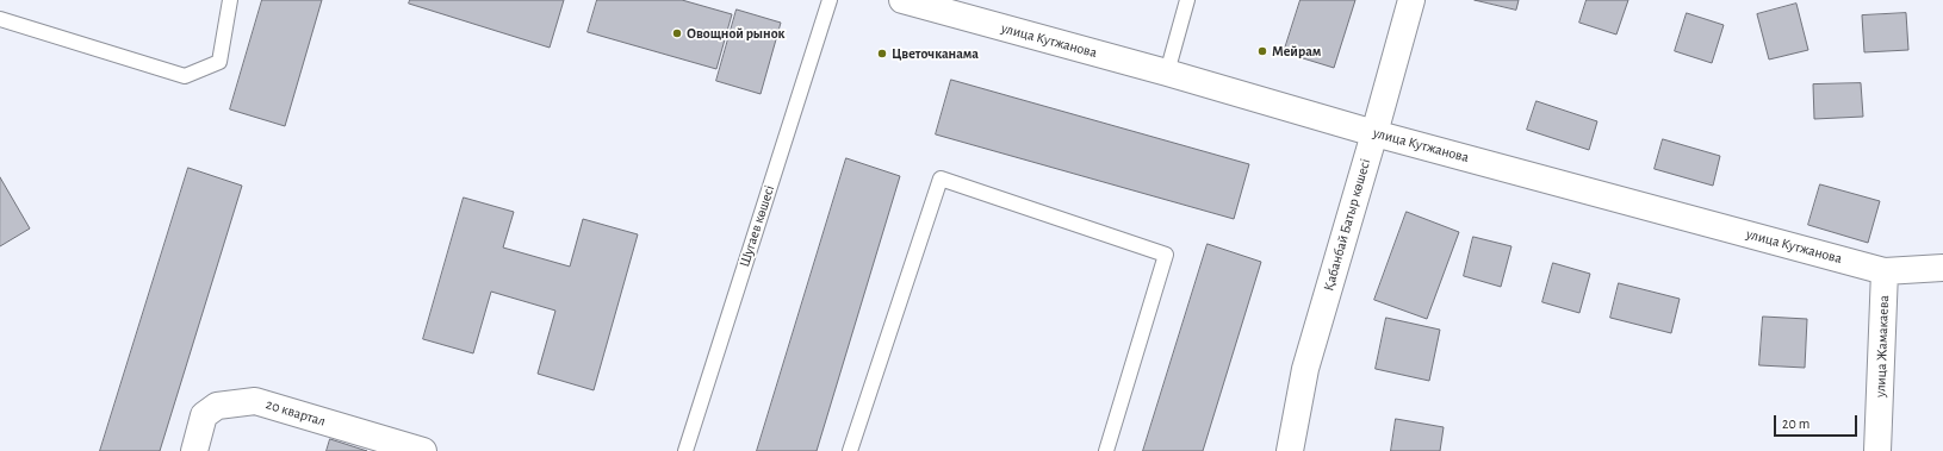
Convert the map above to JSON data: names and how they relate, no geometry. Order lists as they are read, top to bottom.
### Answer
{
  "streets": {
    "street": [
      "улица Кутжанова",
      "Қабанбай Батыр көшесі",
      "улица Жамакаева",
      "20 квартал"
    ],
    "lane": ["Шугаев көшесі"]
  },
  "crossings": [
    ["улица Кутжанова", "Қабанбай Батыр көшесі"],
    ["улица Кутжанова", "улица Жамакаева"]
  ],
  "places": ["Овощной рынок", "Мейрам", "Цветочканама"],
  "scale_bar": "20 m"
}
